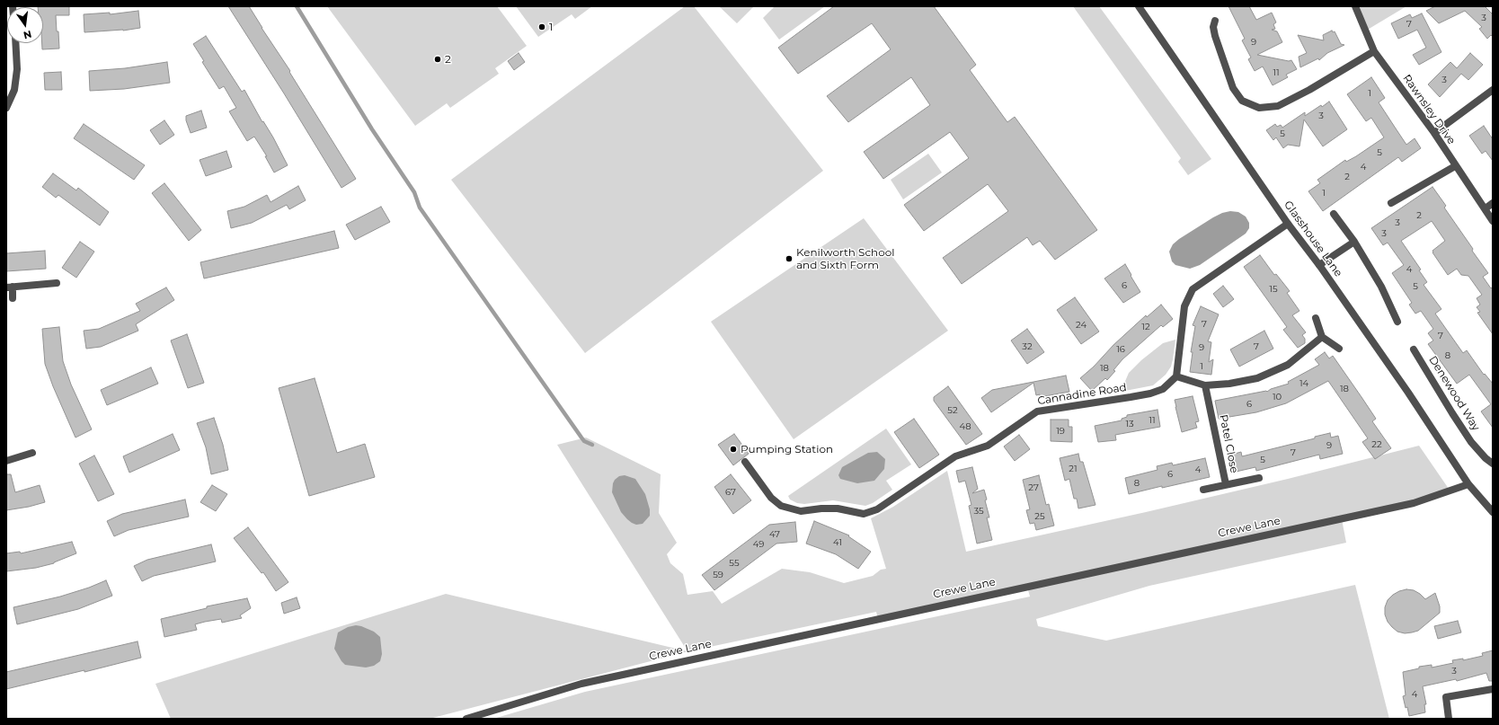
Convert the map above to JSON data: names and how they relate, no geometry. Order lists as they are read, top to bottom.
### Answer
{
  "streets": {
    "street": [
      "Rawnsley Drive",
      "Glasshouse Lane",
      "Denewood Way",
      "Cannadine Road",
      "Patel Close",
      "Crewe Lane"
    ]
  },
  "crossings": [
    ["Glasshouse Lane", "Crewe Lane"]
  ],
  "places": [
    "1",
    "2",
    "Kenilworth School and Sixth Form",
    "Pumping Station"
  ],
  "house_numbers": [
    "3",
    "7",
    "9",
    "11",
    "3",
    "1",
    "3",
    "5",
    "5",
    "4",
    "2",
    "1",
    "2",
    "3",
    "3",
    "4",
    "6",
    "5",
    "15",
    "7",
    "24",
    "12",
    "7",
    "32",
    "7",
    "9",
    "16",
    "8",
    "1",
    "18",
    "14",
    "18",
    "10",
    "6",
    "52",
    "11",
    "13",
    "48",
    "19",
    "22",
    "9",
    "7",
    "5",
    "21",
    "4",
    "6",
    "8",
    "27",
    "67",
    "35",
    "25",
    "47",
    "41",
    "49",
    "55",
    "59",
    "3",
    "4"
  ],
  "north": "bottom"
}
